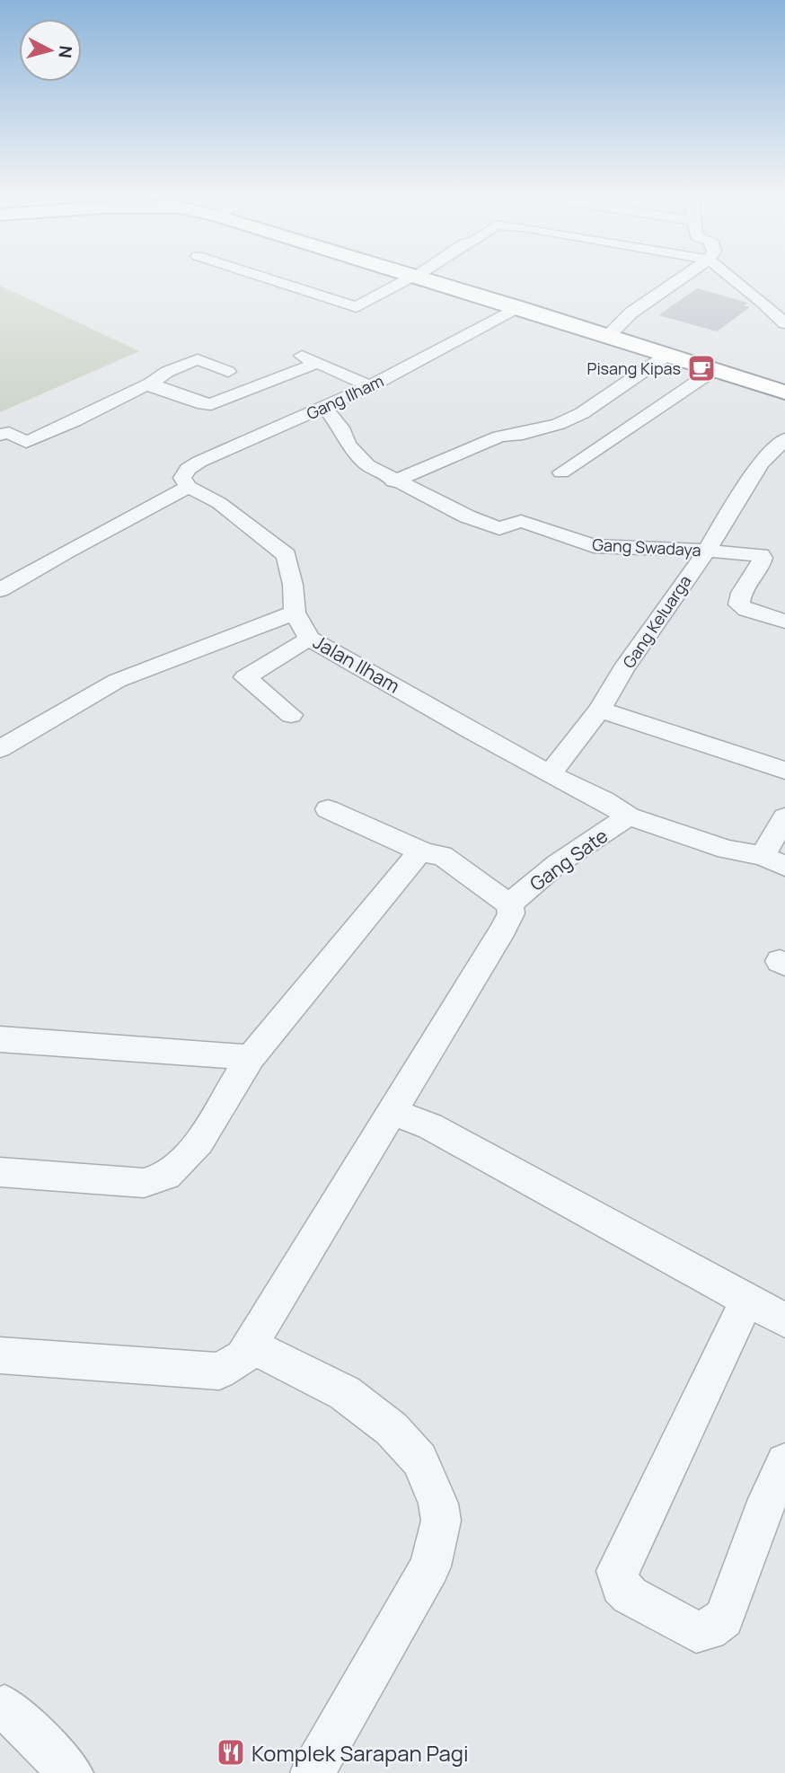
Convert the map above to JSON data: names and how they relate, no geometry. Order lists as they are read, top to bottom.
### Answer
{
  "streets": {
    "street": [
      "Gang Ilham",
      "Gang Swadaya",
      "Gang Keluarga",
      "Jalan Ilham",
      "Gang Sate"
    ]
  },
  "crossings": [
    ["Gang Ilham", "Gang Swadaya"],
    ["Gang Ilham", "Jalan Ilham"],
    ["Gang Swadaya", "Gang Keluarga"],
    ["Gang Keluarga", "Jalan Ilham"],
    ["Jalan Ilham", "Gang Sate"]
  ],
  "places": {
    "cafe": ["Pisang Kipas"],
    "restaurant": ["Komplek Sarapan Pagi"]
  },
  "north": "right"
}
